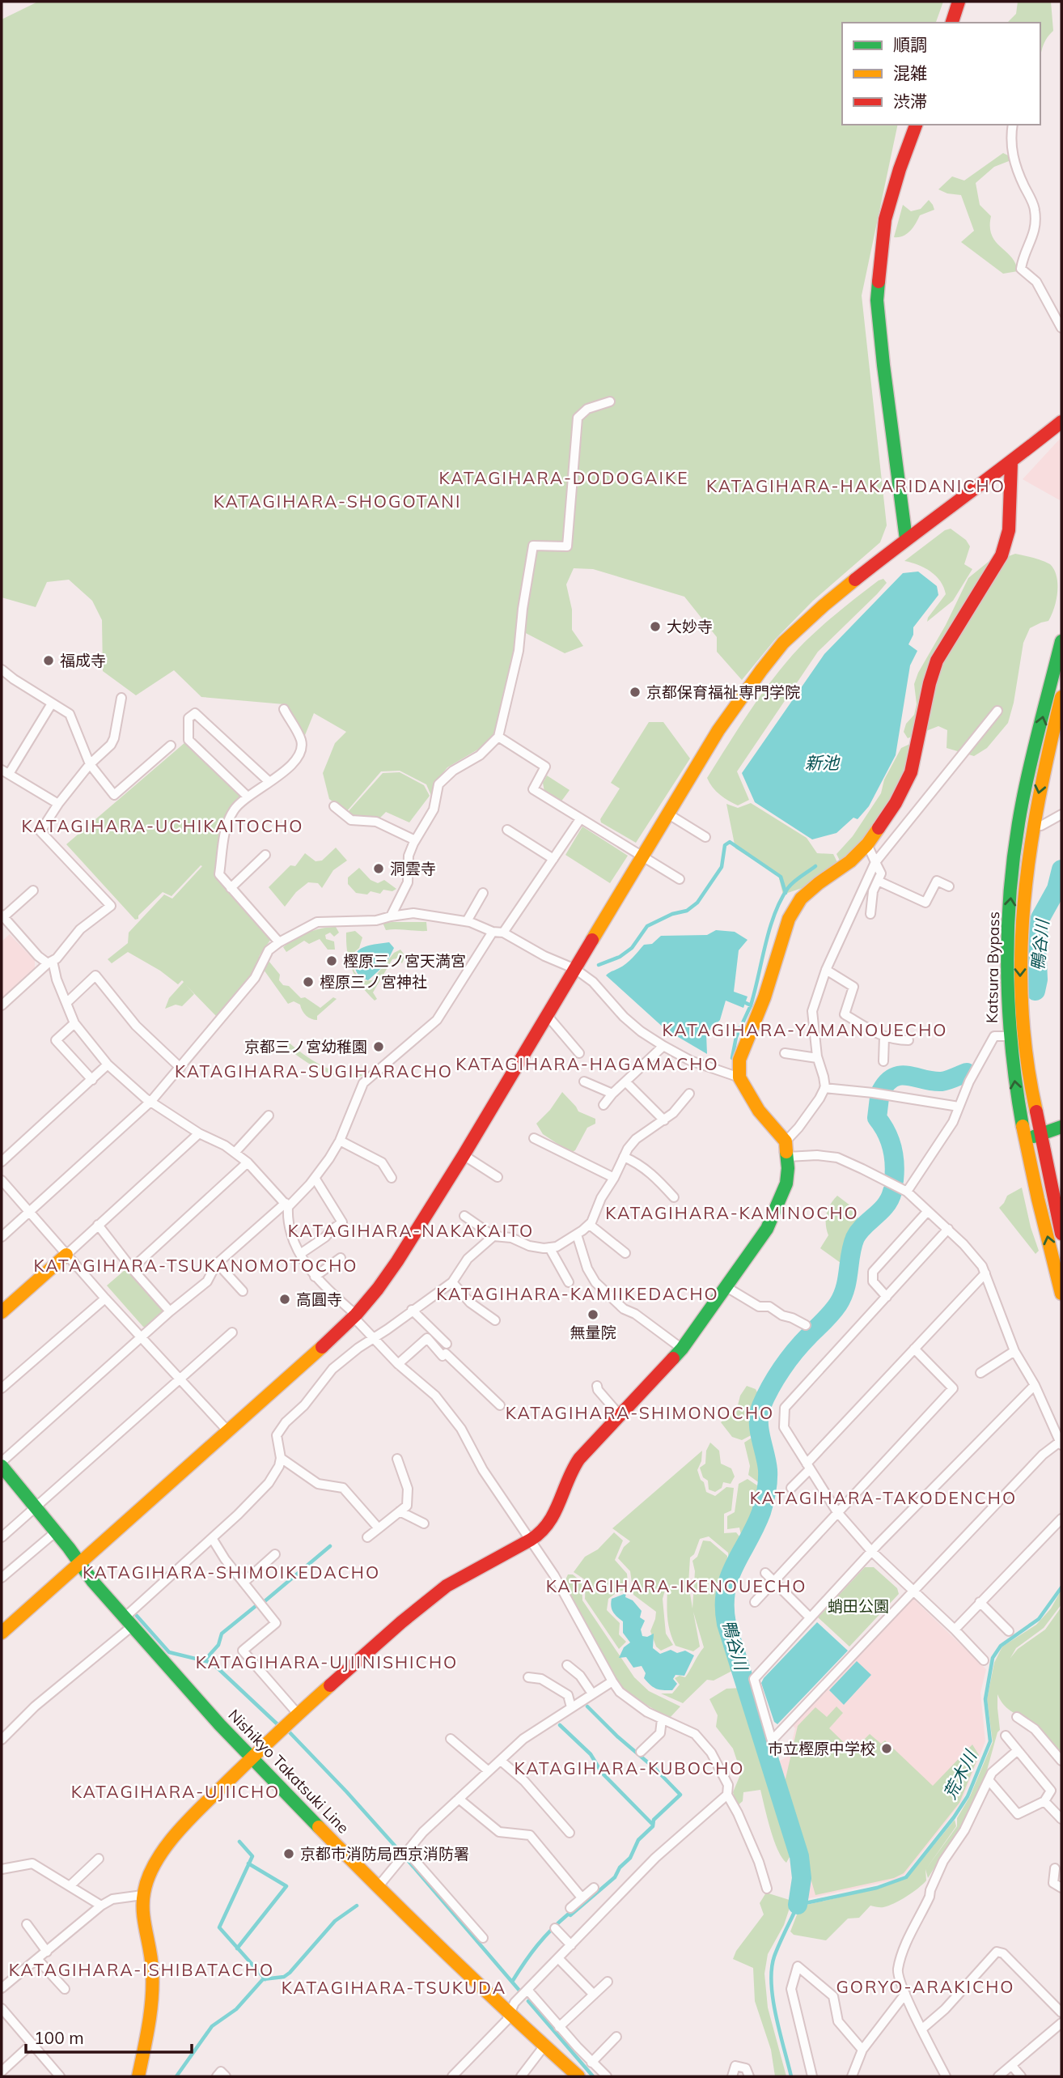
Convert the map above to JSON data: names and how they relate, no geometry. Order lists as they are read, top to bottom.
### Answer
{
  "streets": {
    "main road": ["Katsura Bypass", "Nishikyo Takatsuki Line"]
  },
  "districts": [
    "KATAGIHARA-DODOGAIKE",
    "KATAGIHARA-HAKARIDANICHO",
    "KATAGIHARA-SHOGOTANI",
    "KATAGIHARA-UCHIKAITOCHO",
    "KATAGIHARA-YAMANOUECHO",
    "KATAGIHARA-HAGAMACHO",
    "KATAGIHARA-SUGIHARACHO",
    "KATAGIHARA-KAMINOCHO",
    "KATAGIHARA-NAKAKAITO",
    "KATAGIHARA-TSUKANOMOTOCHO",
    "KATAGIHARA-KAMIIKEDACHO",
    "KATAGIHARA-SHIMONOCHO",
    "KATAGIHARA-TAKODENCHO",
    "KATAGIHARA-SHIMOIKEDACHO",
    "KATAGIHARA-IKENOUECHO",
    "KATAGIHARA-UJIINISHICHO",
    "KATAGIHARA-KUBOCHO",
    "KATAGIHARA-UJIICHO",
    "KATAGIHARA-ISHIBATACHO",
    "GORYO-ARAKICHO",
    "KATAGIHARA-TSUKUDA"
  ],
  "water": ["新池", "鴨谷川", "荒木川"],
  "parks": ["蛸田公園"],
  "places": [
    "大妙寺",
    "福成寺",
    "京都保育福祉専門学院",
    "洞雲寺",
    "樫原三ノ宮天満宮",
    "樫原三ノ宮神社",
    "京都三ノ宮幼稚園",
    "高圓寺",
    "無量院",
    "市立樫原中学校",
    "京都市消防局西京消防署"
  ],
  "legend": ["順調", "混雑", "渋滞"],
  "scale_bar": "100 m"
}
